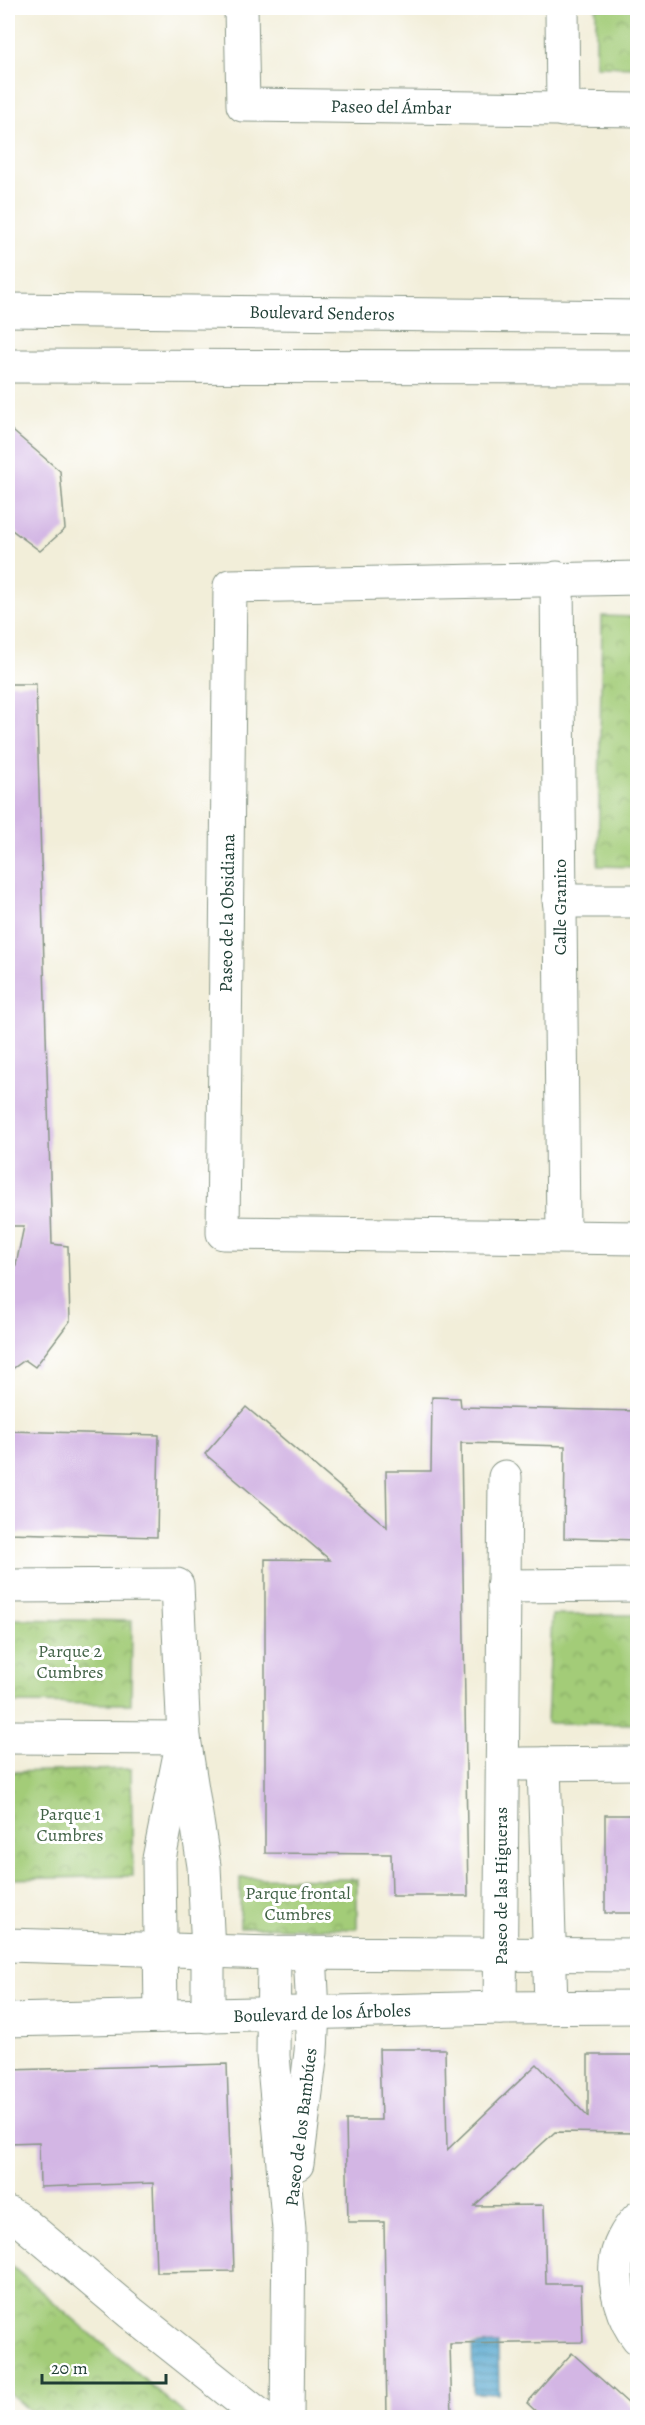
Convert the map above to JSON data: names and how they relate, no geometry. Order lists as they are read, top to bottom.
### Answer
{
  "streets": {
    "street": [
      "Paseo del Ámbar",
      "Boulevard Senderos",
      "Calle Granito",
      "Paseo de la Obsidiana",
      "Paseo de las Higueras",
      "Boulevard de los Árboles",
      "Paseo de los Bambúes"
    ]
  },
  "crossings": [
    ["Calle Granito", "Paseo de la Obsidiana"],
    ["Paseo de las Higueras", "Boulevard de los Árboles"],
    ["Boulevard de los Árboles", "Paseo de los Bambúes"]
  ],
  "parks": ["Parque 2 Cumbres", "Parque 1 Cumbres", "Parque frontal Cumbres"],
  "scale_bar": "20 m"
}
